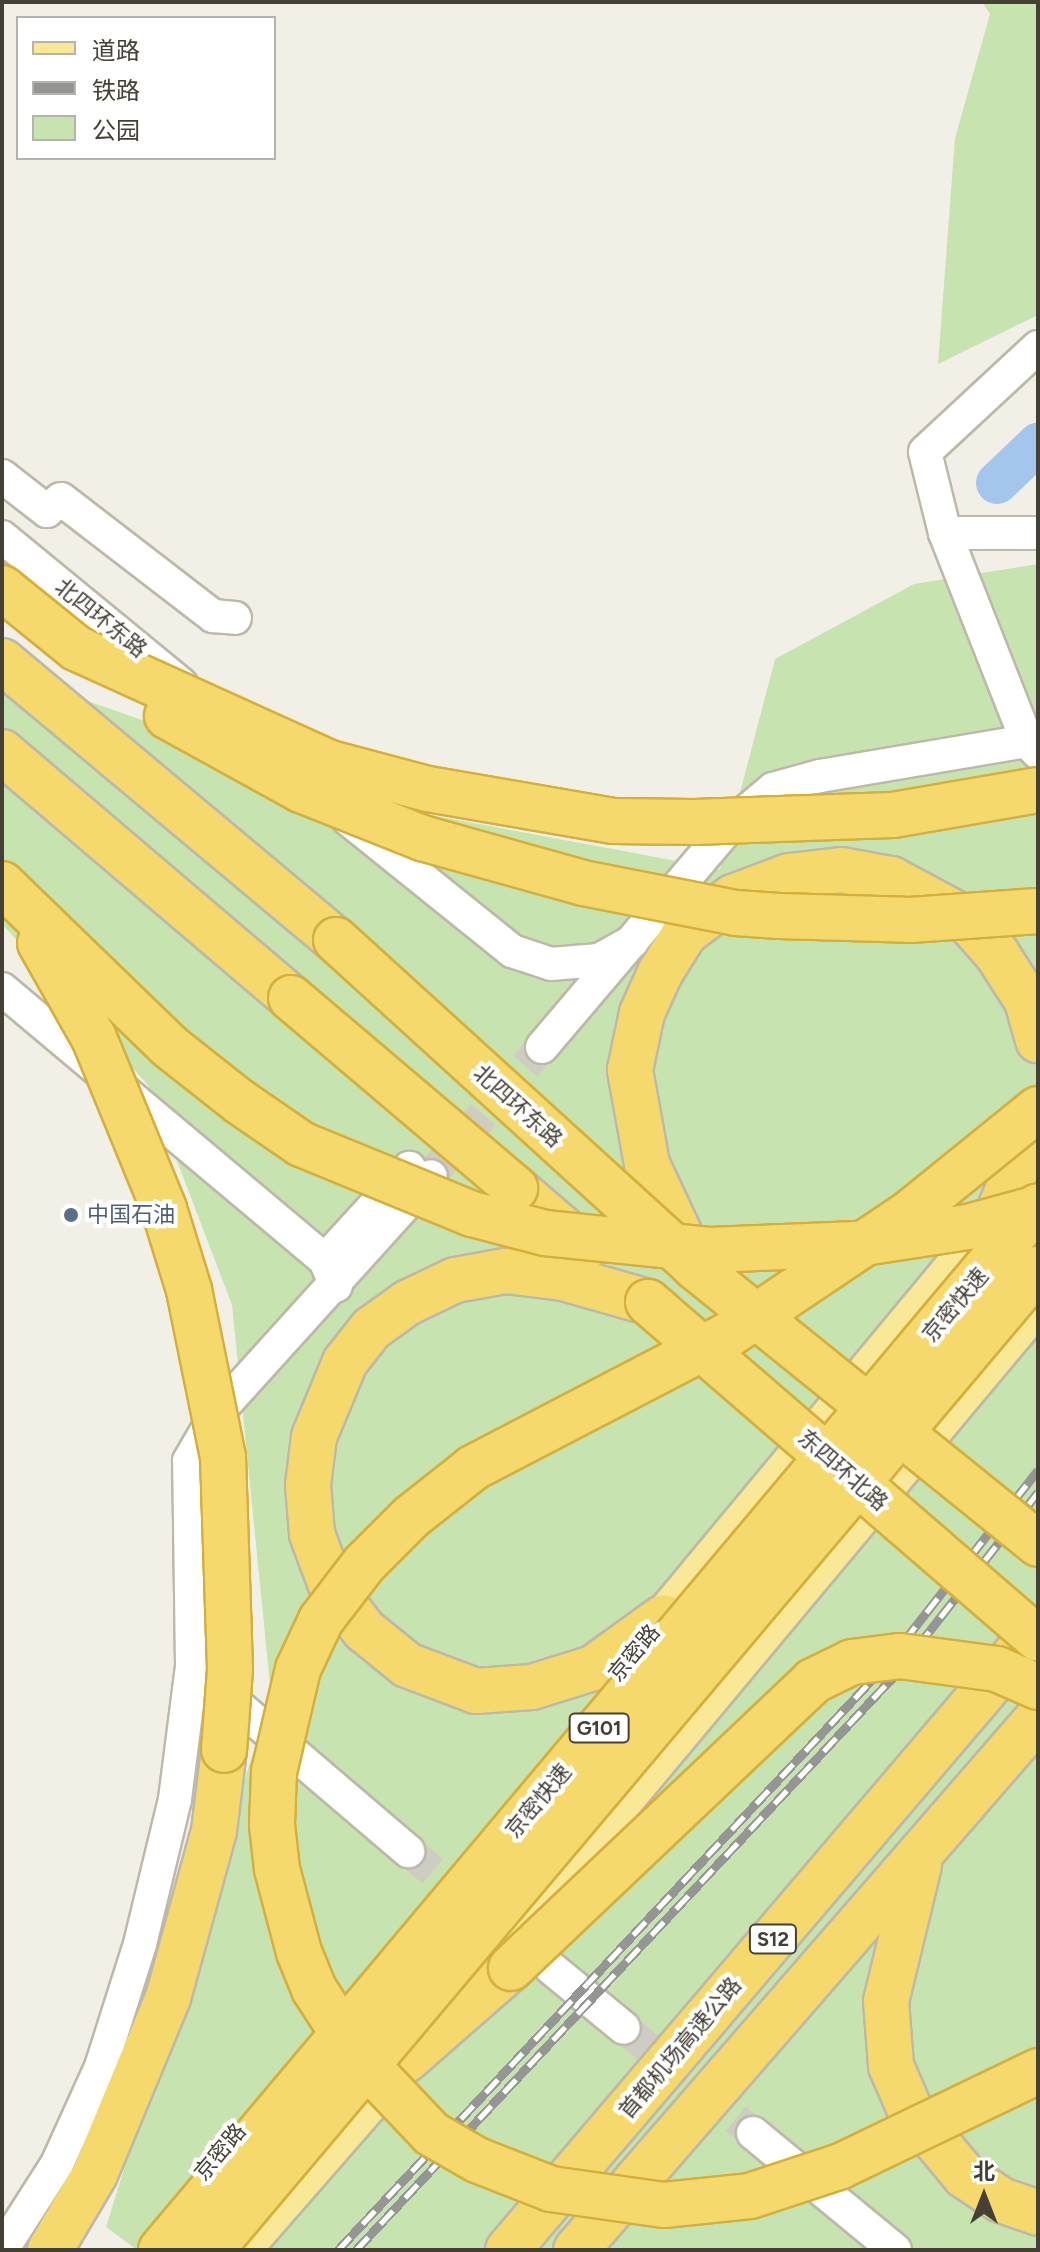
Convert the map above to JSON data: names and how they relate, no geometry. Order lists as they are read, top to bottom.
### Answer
{
  "streets": {
    "highway": [
      "北四环东路",
      "京密快速",
      "东四环北路",
      "G101",
      "S12",
      "首都机场高速公路"
    ],
    "main road": ["京密路"]
  },
  "crossings": [
    ["京密快速", "京密路"]
  ],
  "places": ["中国石油"],
  "legend": ["道路", "铁路", "公园"],
  "north": "top"
}
